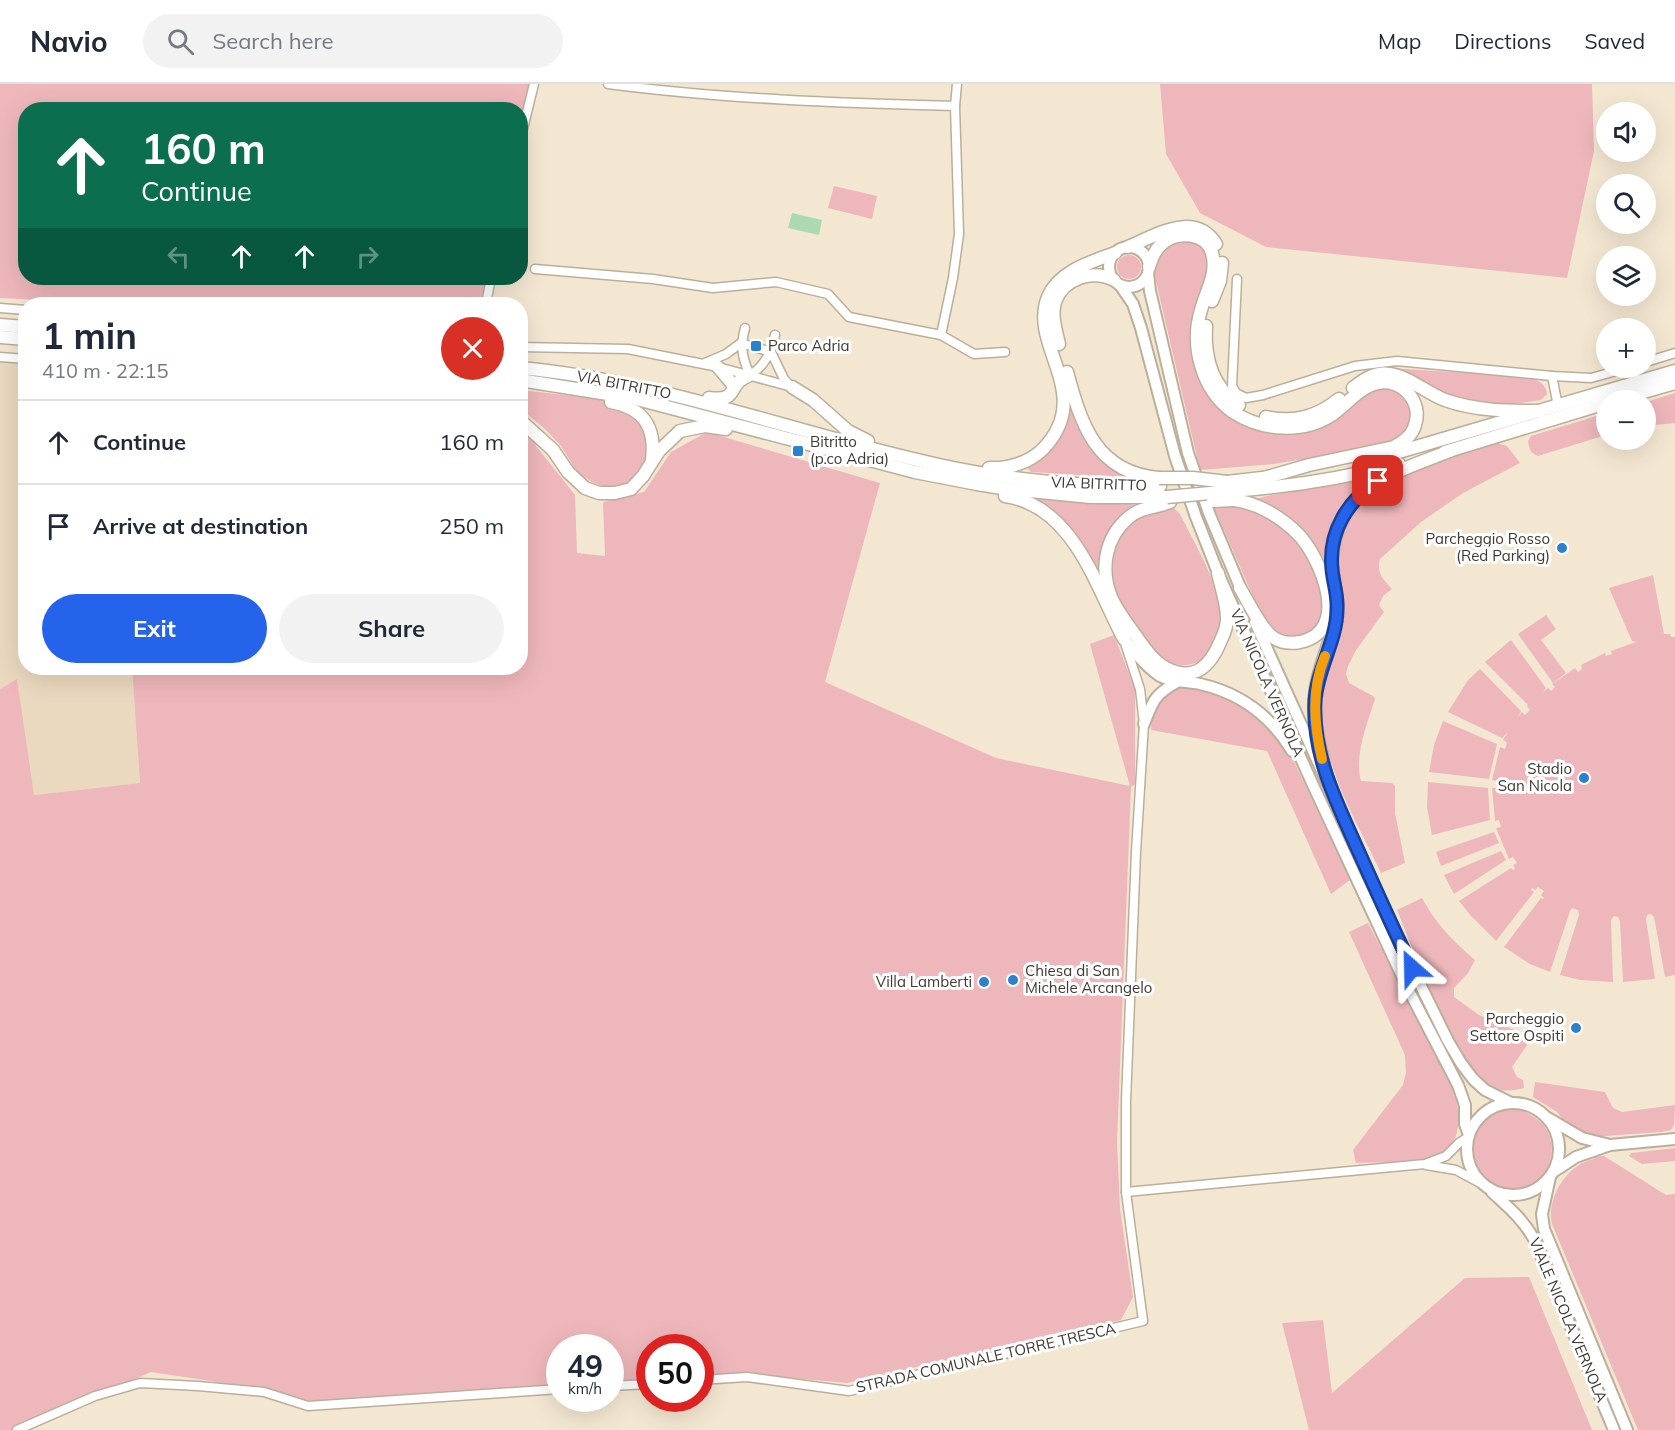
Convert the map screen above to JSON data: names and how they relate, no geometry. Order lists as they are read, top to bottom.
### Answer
{
  "streets": {
    "highway": ["VIA BITRITTO"],
    "main road": ["VIA NICOLA VERNOLA", "VIALE NICOLA VERNOLA"],
    "street": ["STRADA COMUNALE TORRE TRESCA"]
  },
  "crossings": [
    ["VIA NICOLA VERNOLA", "VIALE NICOLA VERNOLA"]
  ],
  "places": {
    "transit": ["Parco Adria", "Bitritto (p.co Adria)"],
    "other": [
      "Parcheggio Rosso (Red Parking)",
      "Stadio San Nicola",
      "Chiesa di San Michele Arcangelo",
      "Villa Lamberti",
      "Parcheggio Settore Ospiti"
    ]
  },
  "page": {
    "header": "Navio",
    "search": "Search here",
    "nav": ["Map", "Directions", "Saved"],
    "map_buttons": ["+", "−"],
    "turn": ["160 m", "Continue"],
    "heading": ["1 min", "410 m · 22:15"],
    "list": [
      {
        "name": "Continue",
        "value": "160 m"
      },
      {
        "name": "Arrive at destination",
        "value": "250 m"
      }
    ],
    "buttons": ["Exit", "Share"],
    "speed": "49 km/h",
    "limit": "50"
  }
}
